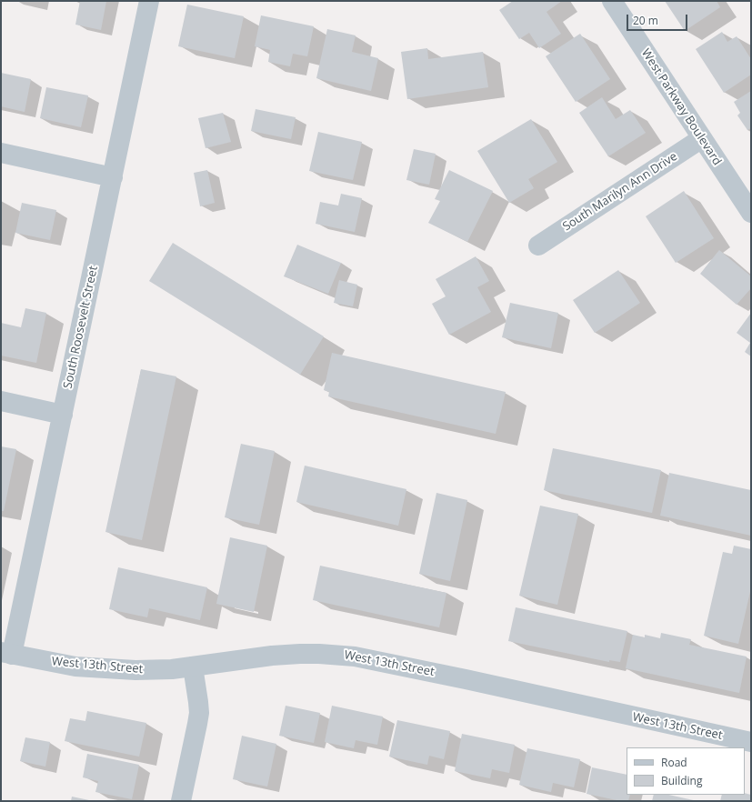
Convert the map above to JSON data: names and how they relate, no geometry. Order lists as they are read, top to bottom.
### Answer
{
  "streets": {
    "street": [
      "West Parkway Boulevard",
      "South Marilyn Ann Drive",
      "South Roosevelt Street",
      "West 13th Street"
    ]
  },
  "crossings": [
    ["West Parkway Boulevard", "South Marilyn Ann Drive"],
    ["South Roosevelt Street", "West 13th Street"]
  ],
  "legend": ["Road", "Building"],
  "scale_bar": "20 m"
}
